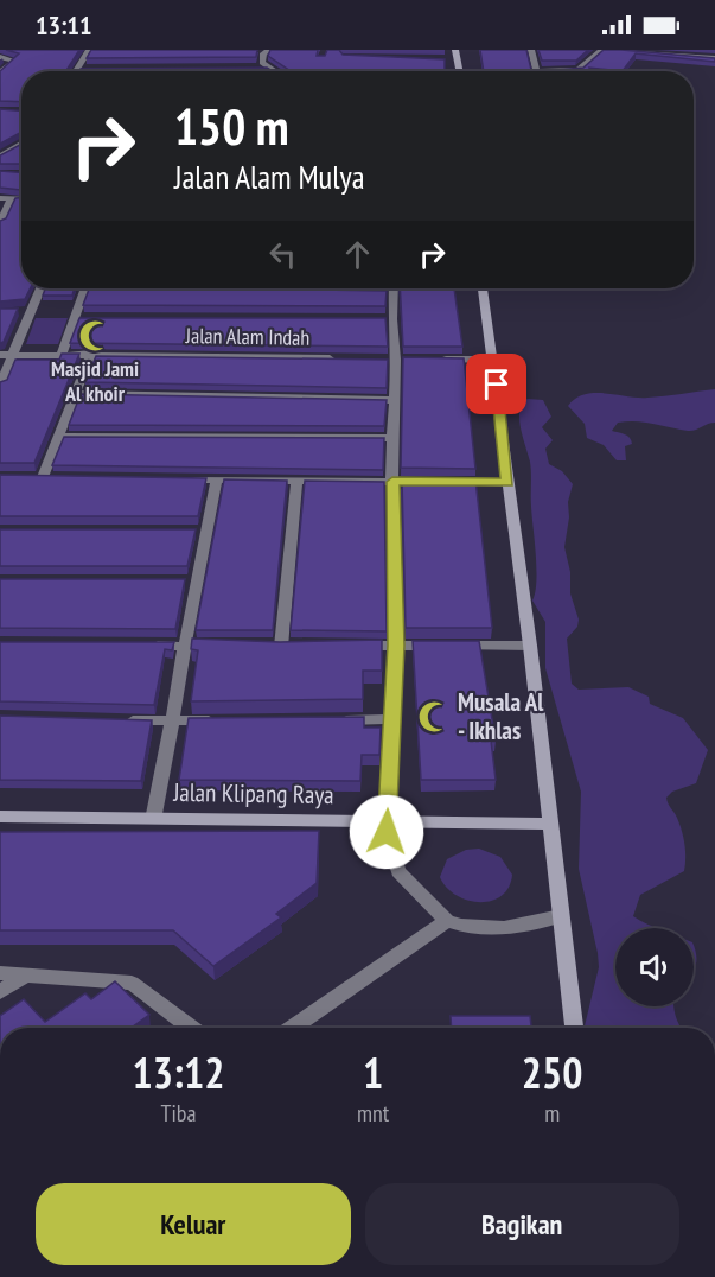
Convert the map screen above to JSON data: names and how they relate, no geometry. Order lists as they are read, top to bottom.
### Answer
{
  "streets": {
    "main road": ["Jalan Klipang Raya"],
    "street": ["Jalan Alam Indah"]
  },
  "places": {
    "mosque": ["Masjid Jami Al khoir", "Musala Al - Ikhlas"]
  },
  "page": {
    "status": "13:11",
    "turn": ["150 m", "Jalan Alam Mulya"],
    "eta": [
      "13:12",
      "Tiba",
      "1",
      "mnt",
      "250",
      "m"
    ],
    "buttons": ["Keluar", "Bagikan"]
  }
}
